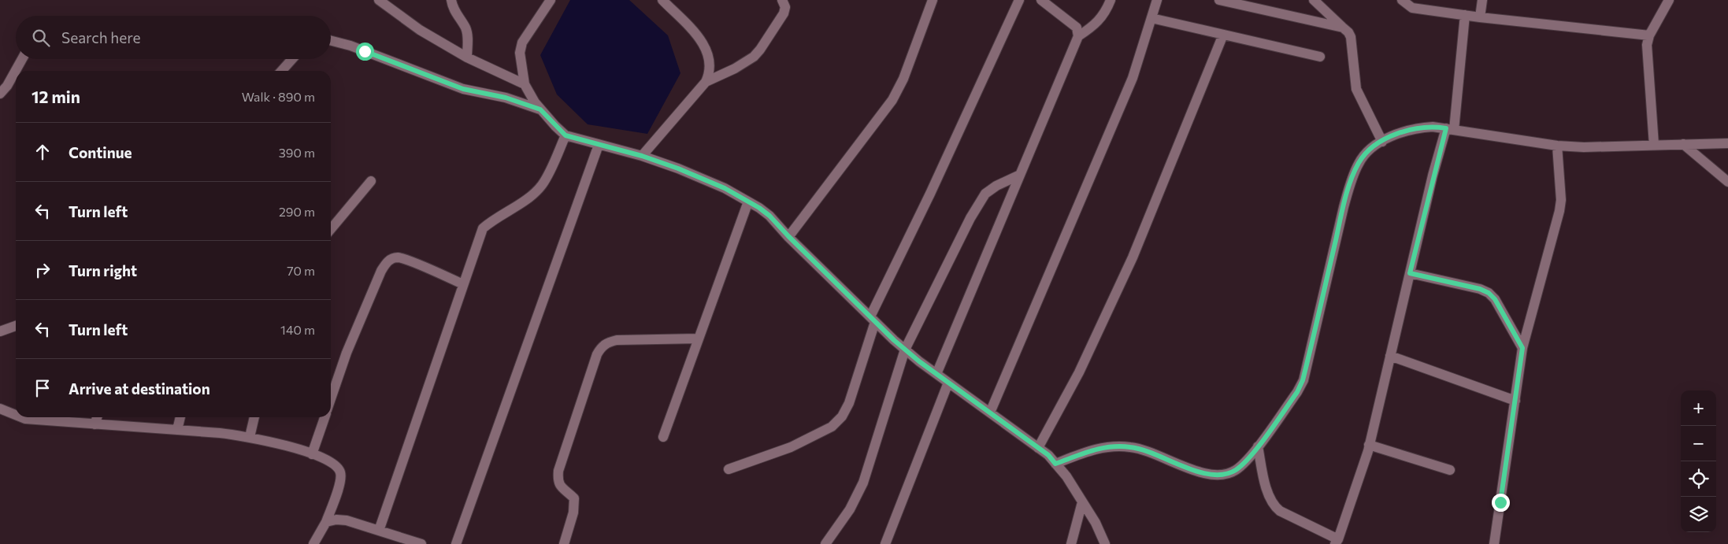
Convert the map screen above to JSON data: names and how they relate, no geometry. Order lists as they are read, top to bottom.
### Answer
{
  "page": {
    "search": "Search here",
    "heading": ["12 min", "Walk · 890 m"],
    "list": [
      ["Continue", "390 m"],
      ["Turn left", "290 m"],
      ["Turn right", "70 m"],
      ["Turn left", "140 m"],
      "Arrive at destination"
    ],
    "map_buttons": ["+", "−"]
  }
}
